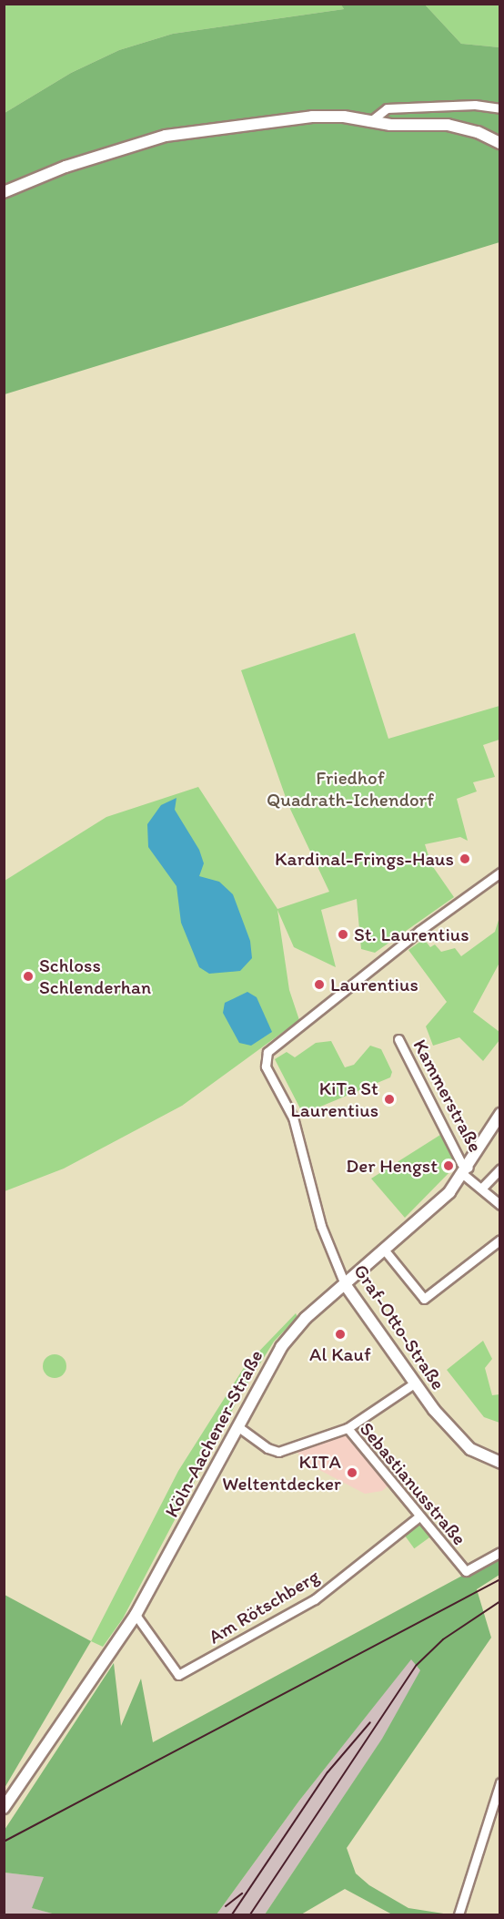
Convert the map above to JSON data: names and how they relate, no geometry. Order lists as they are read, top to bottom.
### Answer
{
  "streets": {
    "main road": ["Graf-Otto-Straße", "Köln-Aachener-Straße"],
    "street": ["Kammerstraße", "Sebastianusstraße", "Am Rötschberg"]
  },
  "crossings": [
    ["Kammerstraße", "Köln-Aachener-Straße"],
    ["Graf-Otto-Straße", "Köln-Aachener-Straße"],
    ["Köln-Aachener-Straße", "Sebastianusstraße"],
    ["Köln-Aachener-Straße", "Am Rötschberg"],
    ["Sebastianusstraße", "Am Rötschberg"]
  ],
  "parks": ["Friedhof Quadrath-Ichendorf"],
  "places": [
    "Kardinal-Frings-Haus",
    "St. Laurentius",
    "Schloss Schlenderhan",
    "Laurentius",
    "KiTa St Laurentius",
    "Der Hengst",
    "Al Kauf",
    "KITA Weltentdecker"
  ]
}
